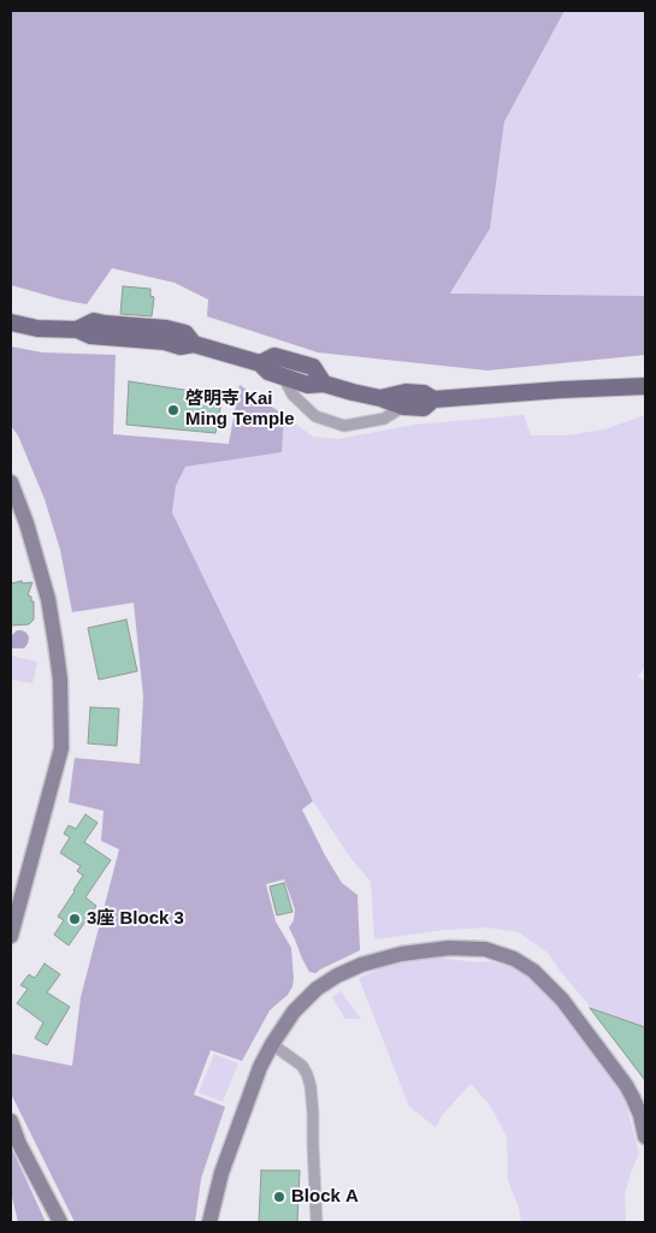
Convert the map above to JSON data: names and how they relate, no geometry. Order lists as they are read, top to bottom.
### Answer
{
  "places": ["啓明寺 Kai Ming Temple", "3座 Block 3", "Block A"]
}
